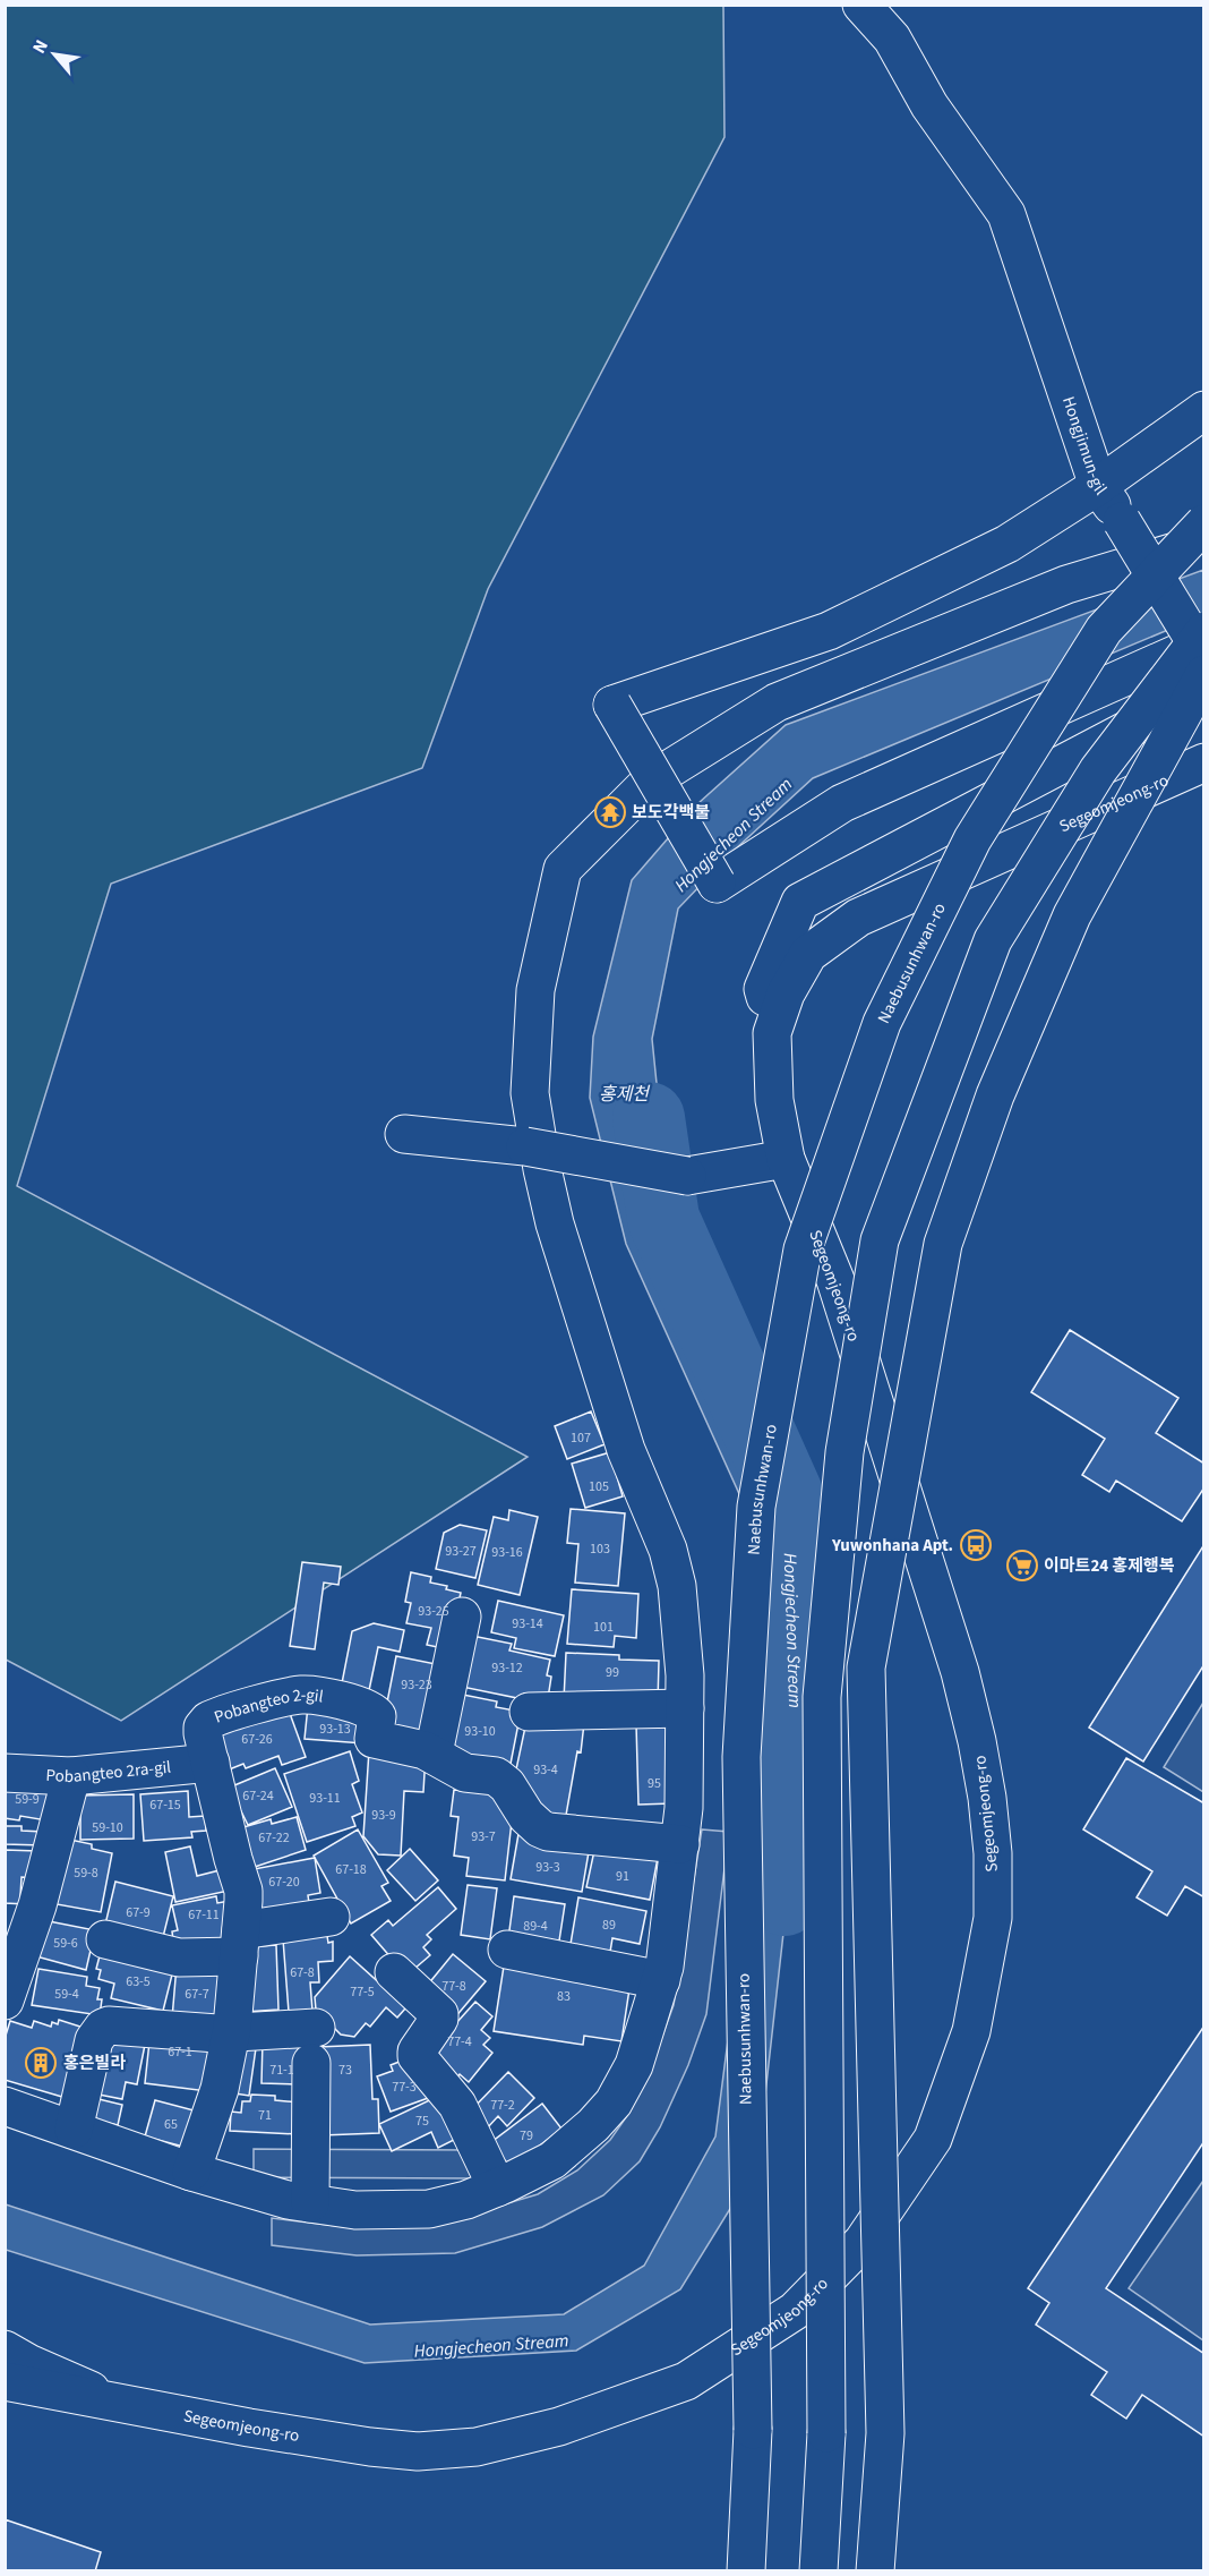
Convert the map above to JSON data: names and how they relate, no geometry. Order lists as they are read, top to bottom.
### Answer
{
  "streets": {
    "main road": [
      "Hongjimun-gil",
      "Segeomjeong-ro",
      "Naebusunhwan-ro",
      "Pobangteo 2-gil",
      "Pobangteo 2ra-gil"
    ]
  },
  "crossings": [
    ["Pobangteo 2-gil", "Pobangteo 2ra-gil"]
  ],
  "water": ["Hongjecheon Stream", "홍제천"],
  "places": {
    "temple": ["보도각백불"],
    "bus stop": ["Yuwonhana Apt."],
    "supermarket": ["이마트24 홍제행복"],
    "building": ["홍은빌라"]
  },
  "house_numbers": [
    "107",
    "105",
    "103",
    "93-27",
    "93-16",
    "93-25",
    "93-14",
    "101",
    "93-12",
    "99",
    "93-23",
    "93-13",
    "93-10",
    "67-26",
    "93-4",
    "95",
    "67-24",
    "93-11",
    "59-9",
    "67-15",
    "93-9",
    "59-10",
    "93-7",
    "67-22",
    "93-3",
    "67-18",
    "59-8",
    "91",
    "67-20",
    "67-9",
    "67-11",
    "89",
    "89-4",
    "59-6",
    "67-8",
    "63-5",
    "77-8",
    "77-5",
    "59-4",
    "67-7",
    "83",
    "77-4",
    "67-1",
    "71-1",
    "73",
    "77-3",
    "77-2",
    "71",
    "75",
    "65",
    "79"
  ],
  "north": "top left"
}
